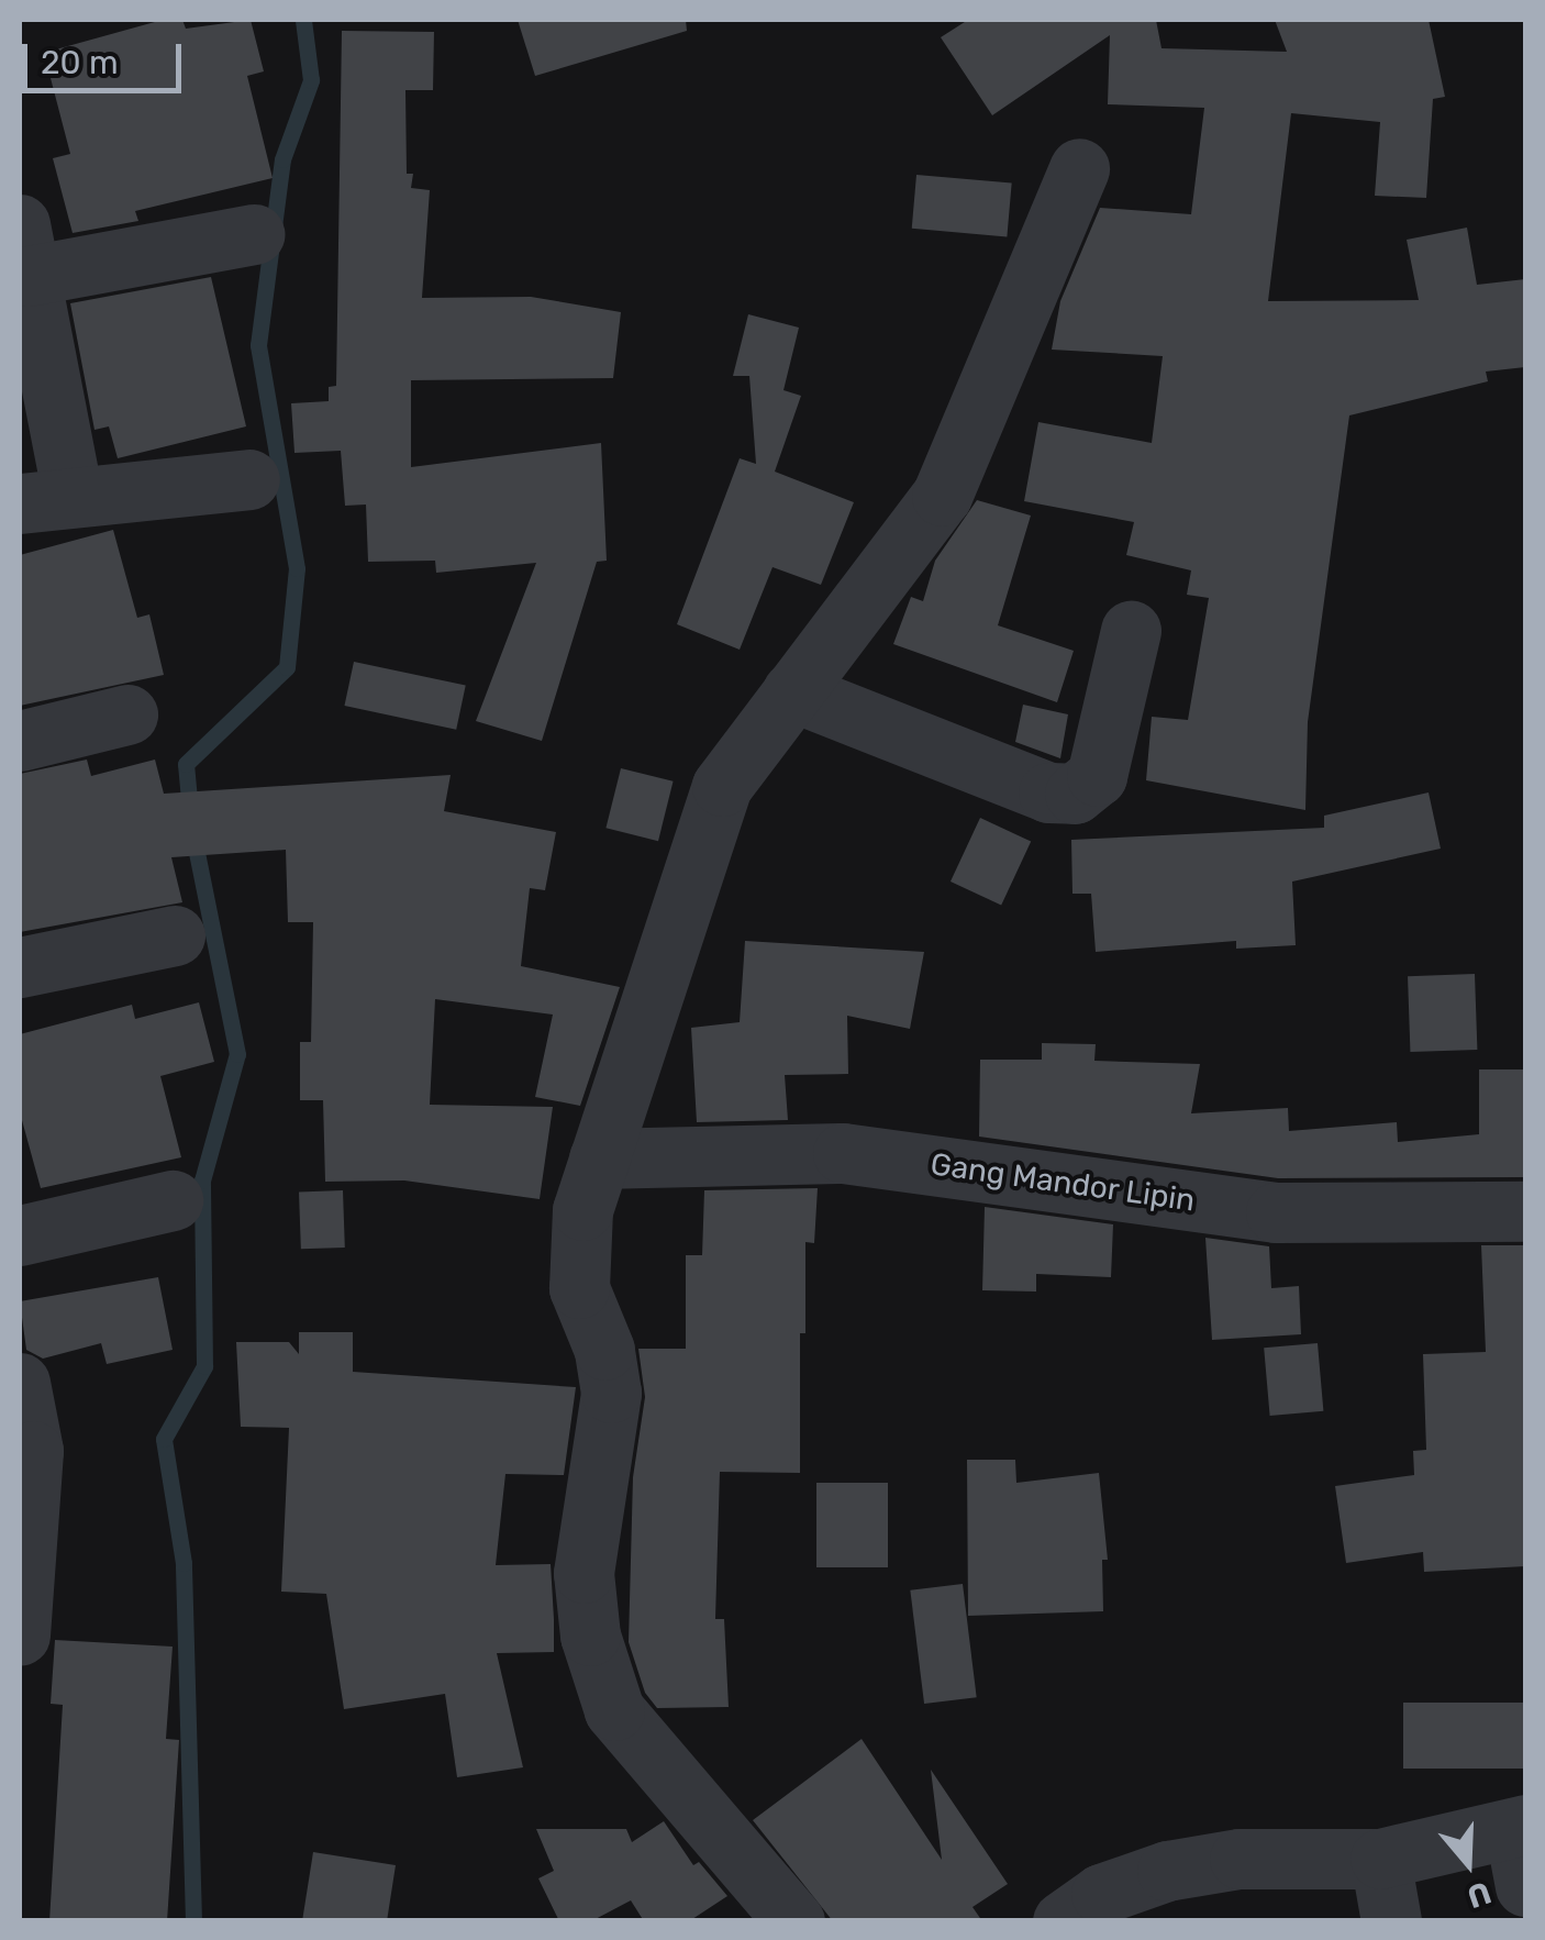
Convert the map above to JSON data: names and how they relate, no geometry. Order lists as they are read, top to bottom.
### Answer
{
  "streets": {
    "street": ["Gang Mandor Lipin"]
  },
  "scale_bar": "20 m",
  "north": "bottom"
}
